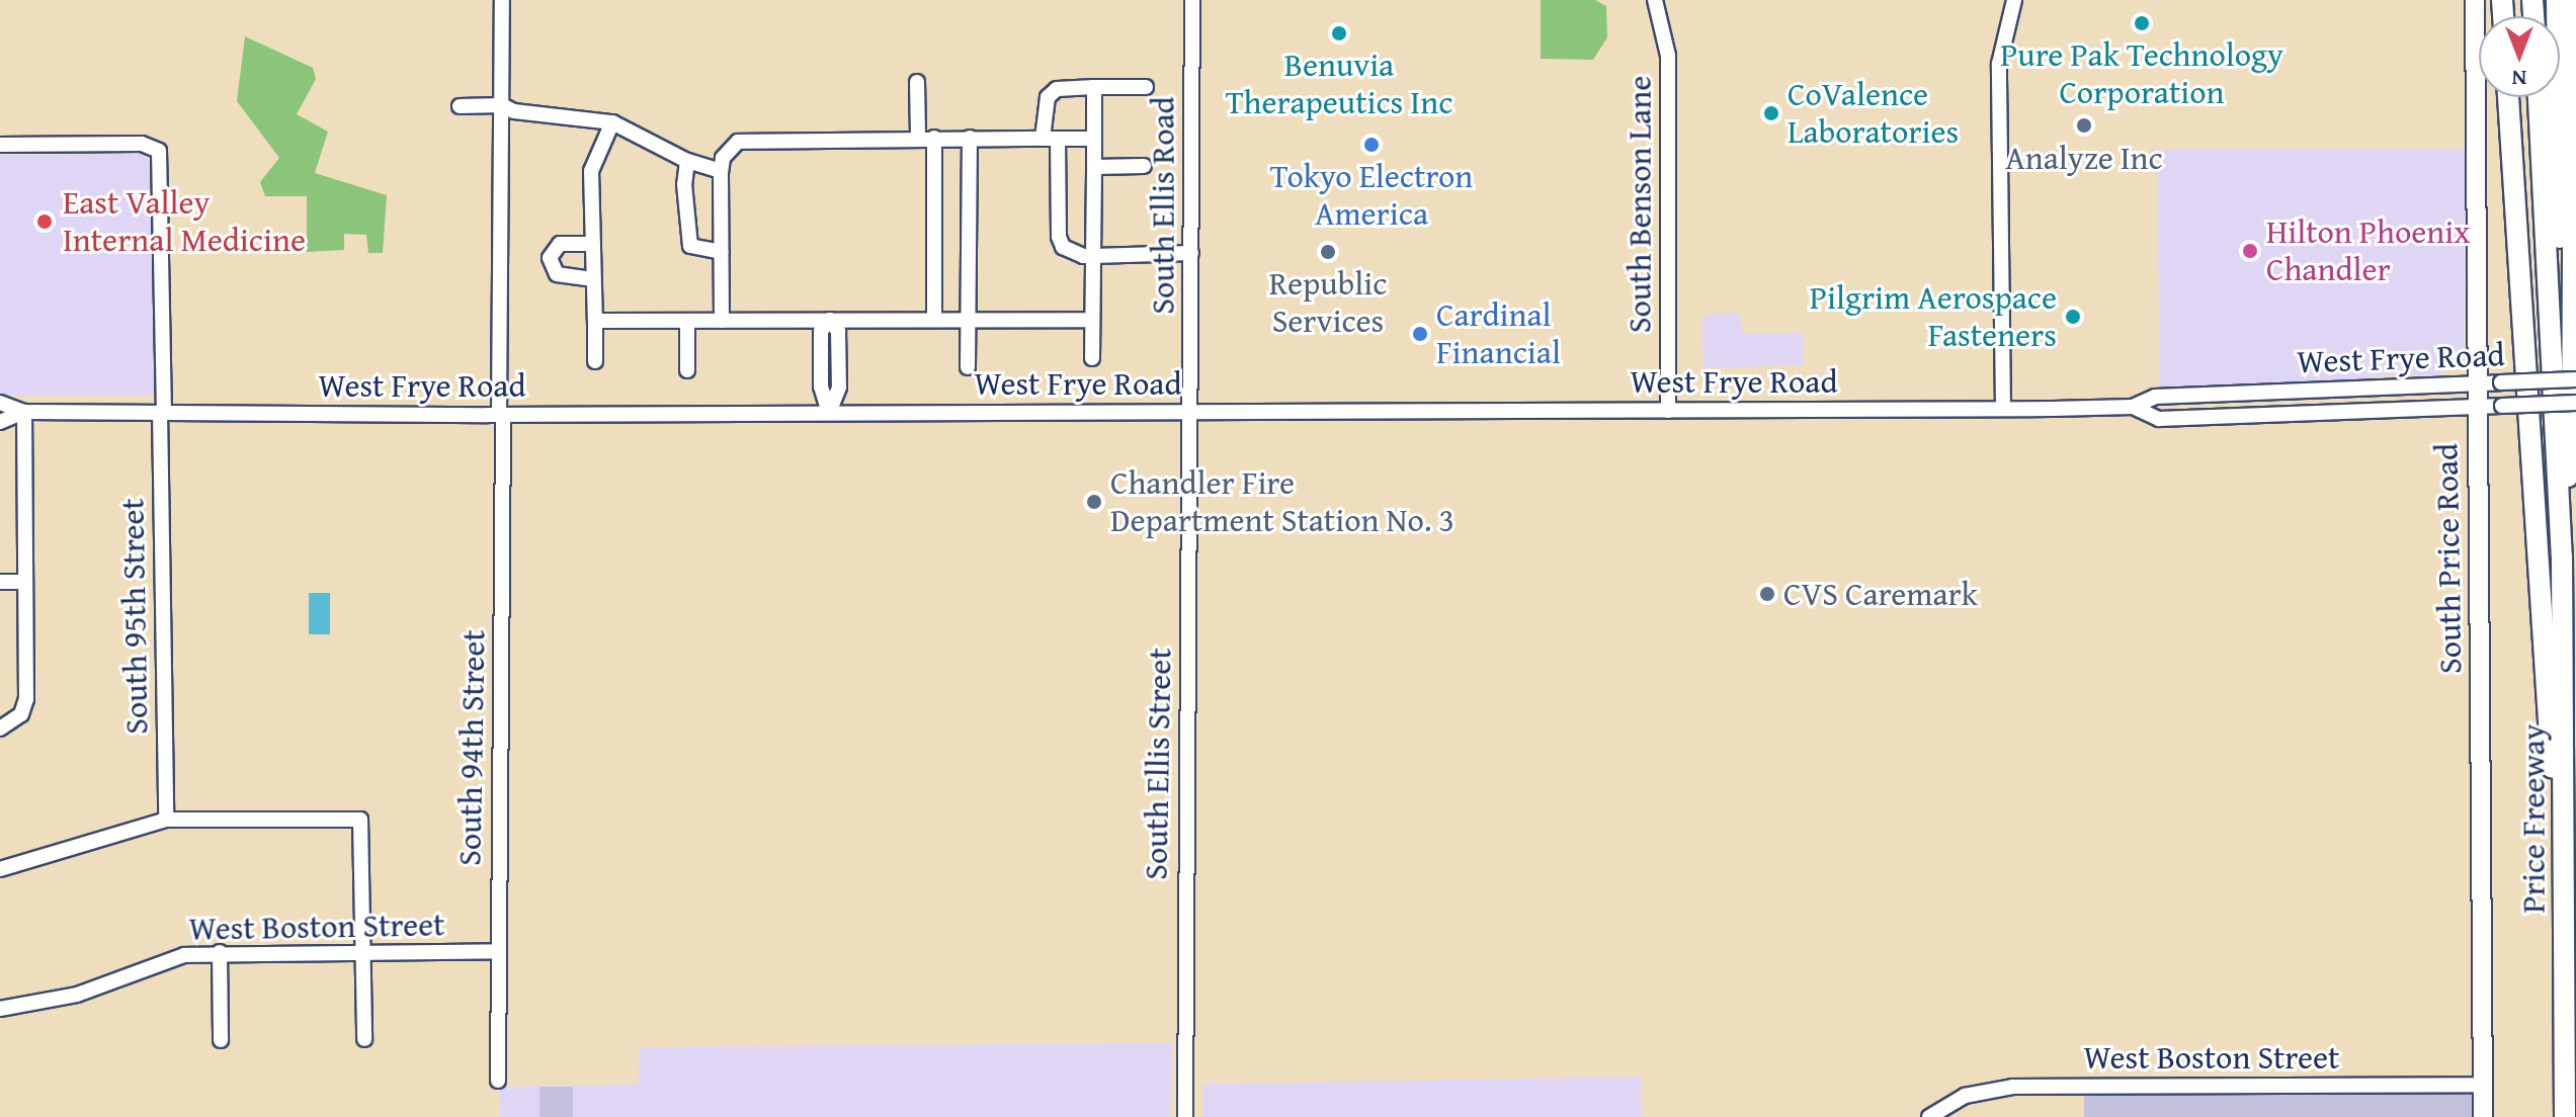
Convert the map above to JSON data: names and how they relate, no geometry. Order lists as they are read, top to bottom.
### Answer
{
  "streets": {
    "highway": ["Price Freeway"],
    "main road": ["South Price Road"],
    "street": [
      "South Benson Lane",
      "South Ellis Road",
      "West Frye Road",
      "South 95th Street",
      "South 94th Street",
      "South Ellis Street",
      "West Boston Street"
    ]
  },
  "crossings": [
    ["South Benson Lane", "West Frye Road"],
    ["South Ellis Road", "West Frye Road"],
    ["South Ellis Road", "South Ellis Street"],
    ["West Frye Road", "South Price Road"],
    ["West Frye Road", "South 95th Street"],
    ["West Frye Road", "South 94th Street"],
    ["West Frye Road", "South Ellis Street"],
    ["South Price Road", "West Boston Street"],
    ["South 94th Street", "West Boston Street"]
  ],
  "places": [
    "Pure Pak Technology Corporation",
    "Benuvia Therapeutics Inc",
    "CoValence Laboratories",
    "Analyze Inc",
    "Tokyo Electron America",
    "East Valley Internal Medicine",
    "Hilton Phoenix Chandler",
    "Republic Services",
    "Pilgrim Aerospace Fasteners",
    "Cardinal Financial",
    "Chandler Fire Department Station No. 3",
    "CVS Caremark"
  ],
  "north": "bottom"
}
